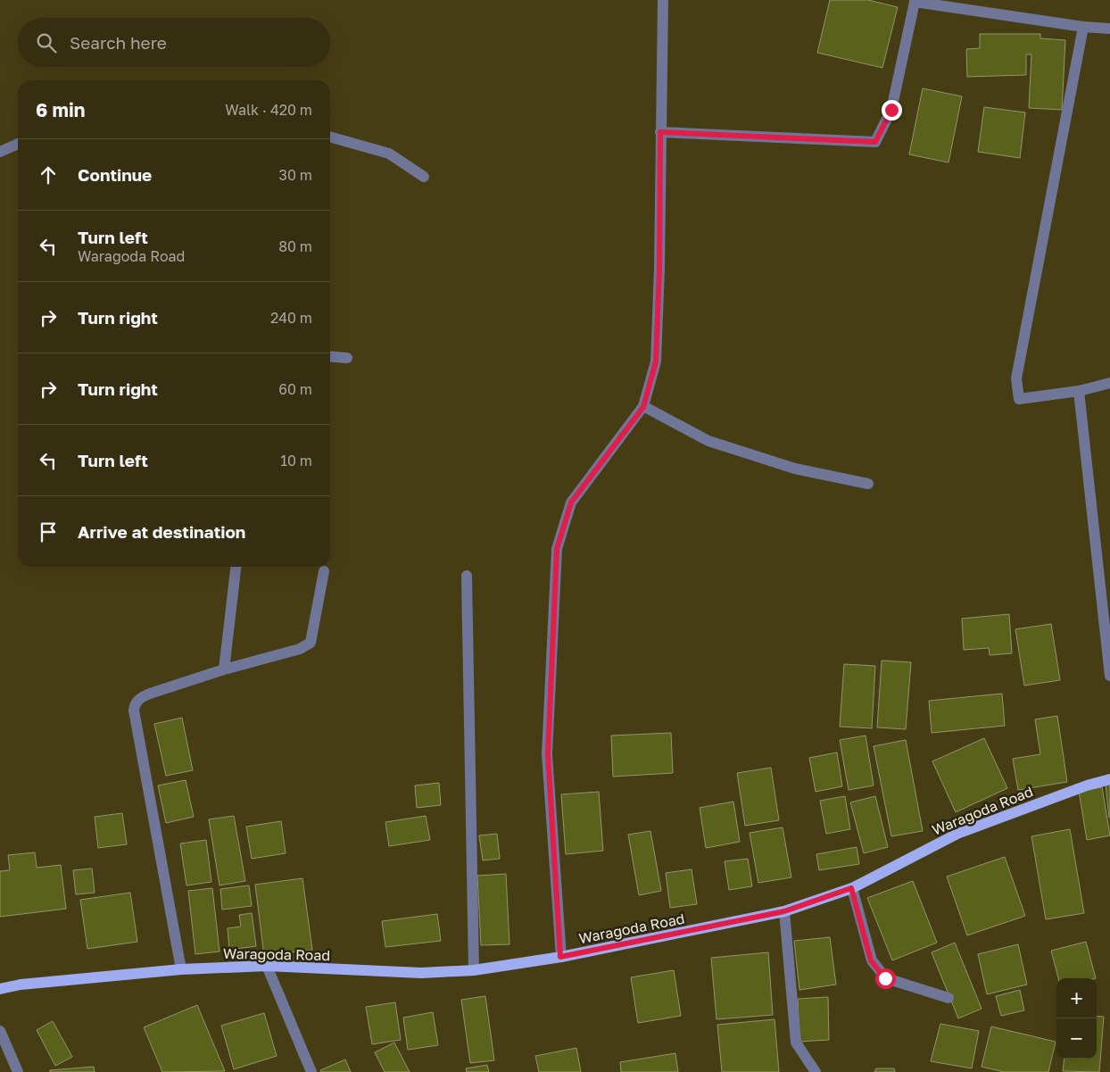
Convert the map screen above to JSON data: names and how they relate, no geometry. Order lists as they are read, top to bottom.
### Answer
{
  "streets": {
    "main road": ["Waragoda Road"]
  },
  "page": {
    "search": "Search here",
    "heading": ["6 min", "Walk · 420 m"],
    "list": [
      ["Continue", "30 m"],
      ["Turn left", "Waragoda Road", "80 m"],
      ["Turn right", "240 m"],
      ["Turn right", "60 m"],
      ["Turn left", "10 m"],
      "Arrive at destination"
    ],
    "map_buttons": ["+", "−"]
  }
}
